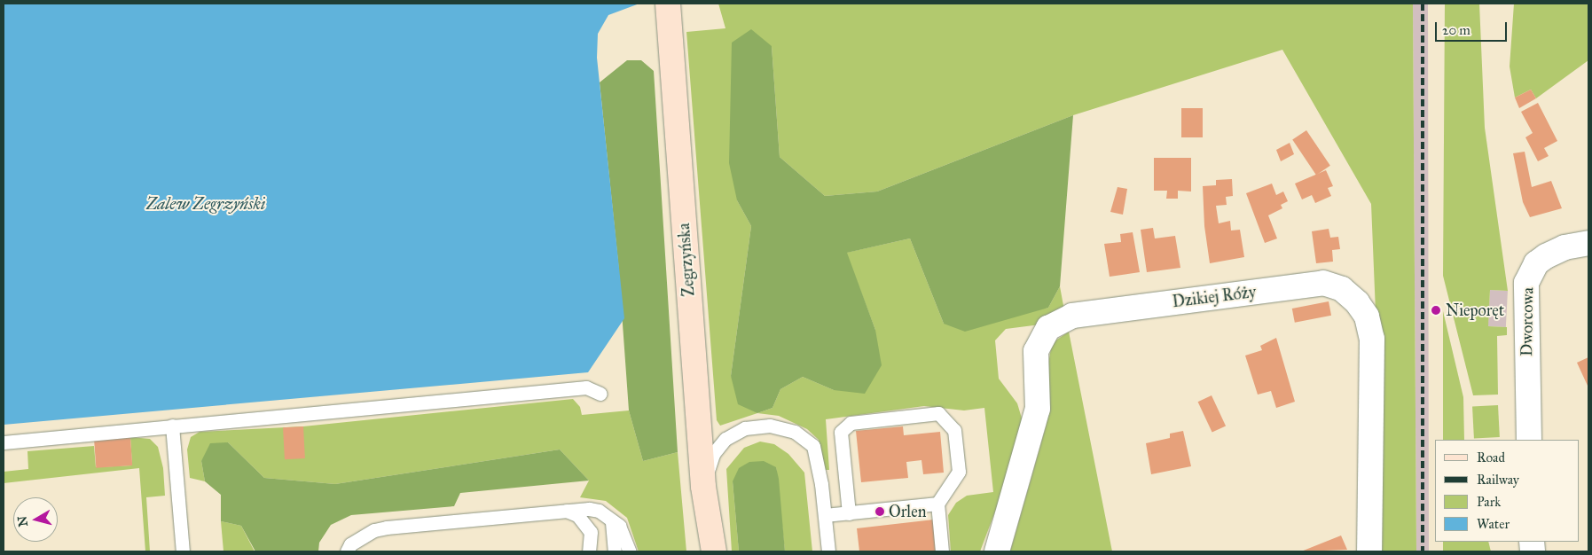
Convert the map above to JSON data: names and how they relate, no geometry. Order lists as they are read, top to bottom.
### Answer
{
  "streets": {
    "main road": ["Zegrzyńska"],
    "street": ["Dzikiej Róży", "Dworcowa"]
  },
  "water": ["Zalew Zegrzyński"],
  "places": ["Nieporęt", "Orlen"],
  "legend": [
    "Road",
    "Railway",
    "Park",
    "Water"
  ],
  "scale_bar": "20 m",
  "north": "left"
}
